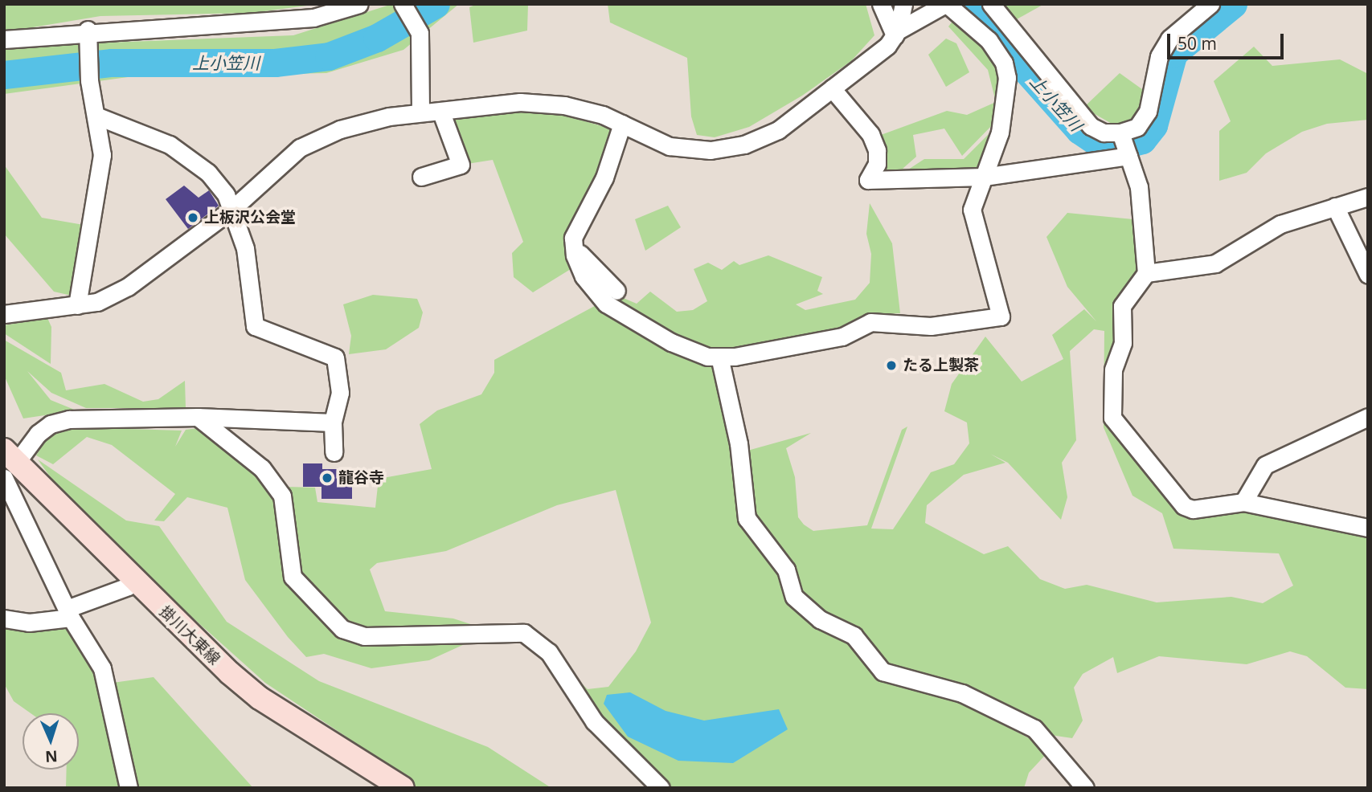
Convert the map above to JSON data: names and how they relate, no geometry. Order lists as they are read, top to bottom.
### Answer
{
  "streets": {
    "main road": ["掛川大東線"]
  },
  "water": ["上小笠川"],
  "places": ["上板沢公会堂", "たる上製茶", "龍谷寺"],
  "scale_bar": "50 m",
  "north": "bottom"
}
